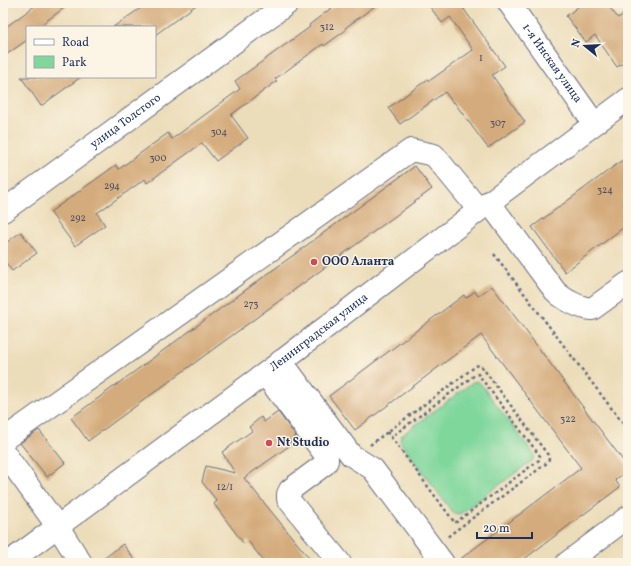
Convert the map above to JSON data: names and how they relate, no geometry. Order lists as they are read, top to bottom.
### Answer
{
  "streets": {
    "street": ["1-я Инская улица", "улица Толстого", "Ленинградская улица"]
  },
  "crossings": [
    ["1-я Инская улица", "Ленинградская улица"]
  ],
  "places": ["ООО Аланта", "Nt Studio"],
  "house_numbers": [
    "312",
    "1",
    "307",
    "304",
    "300",
    "294",
    "324",
    "292",
    "273",
    "322",
    "12/1"
  ],
  "legend": ["Road", "Park"],
  "scale_bar": "20 m",
  "north": "left"
}
